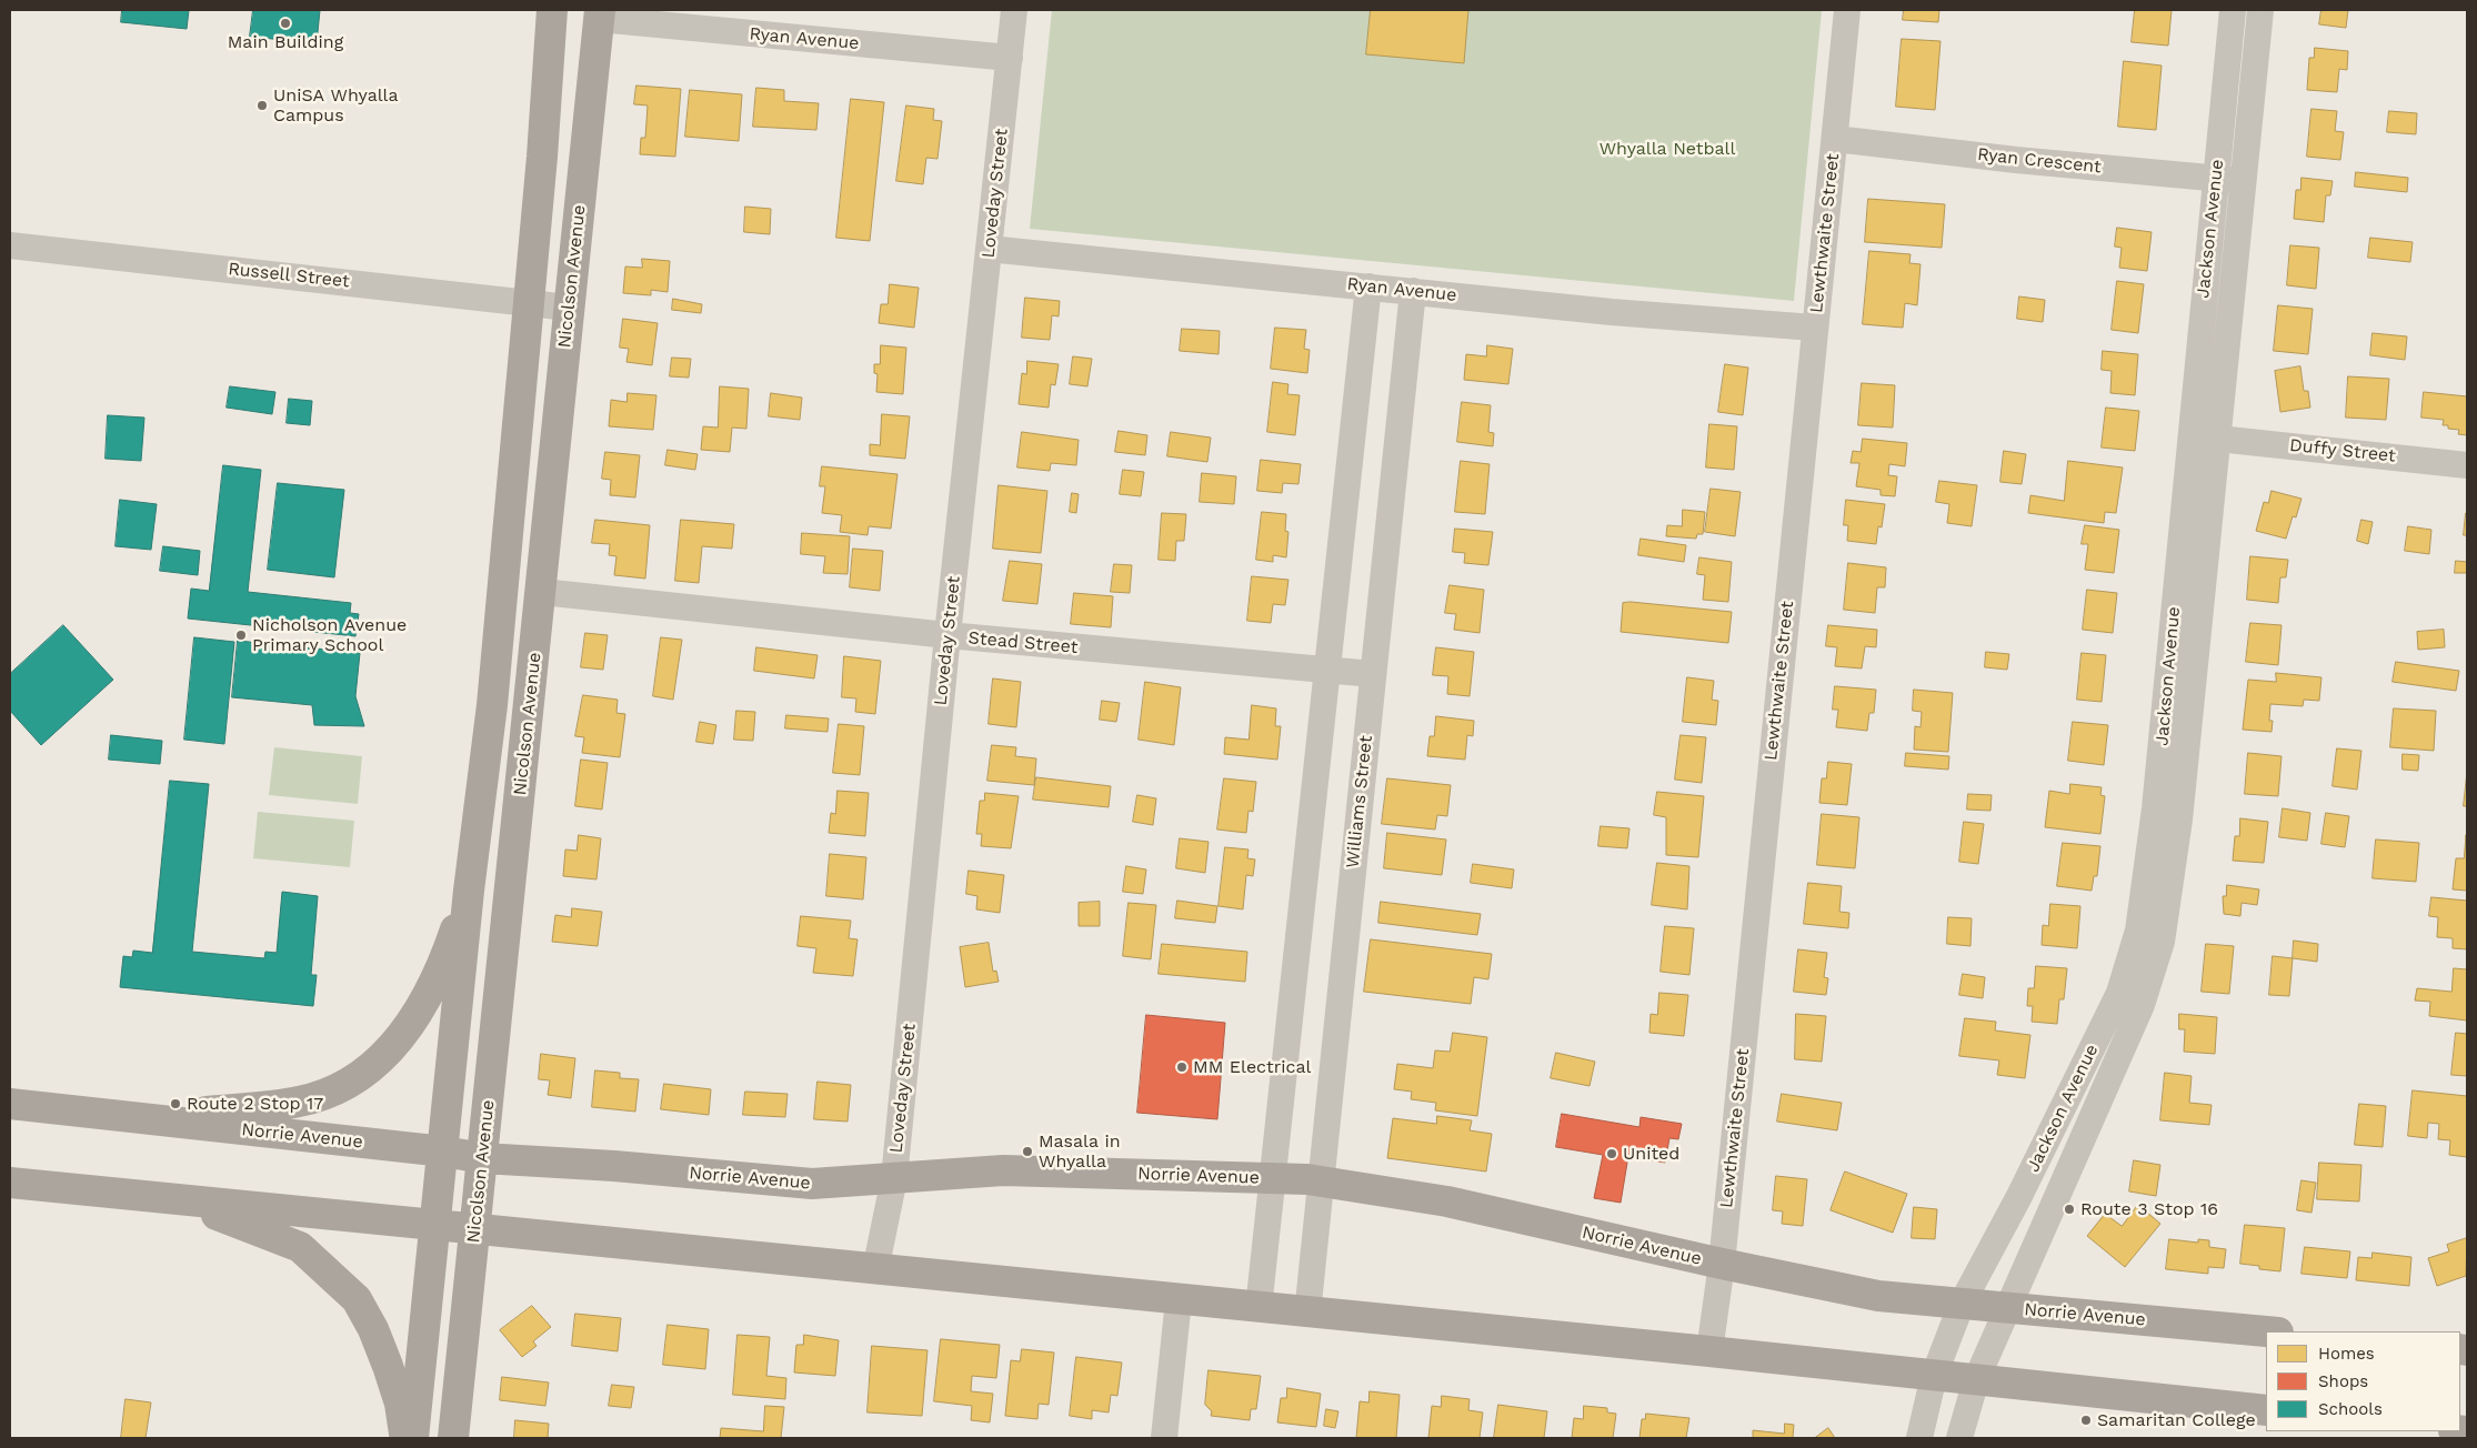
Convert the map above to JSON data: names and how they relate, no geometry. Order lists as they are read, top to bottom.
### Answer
{
  "streets": {
    "main road": ["Nicolson Avenue", "Norrie Avenue"],
    "street": [
      "Ryan Avenue",
      "Ryan Crescent",
      "Loveday Street",
      "Jackson Avenue",
      "Lewthwaite Street",
      "Russell Street",
      "Duffy Street",
      "Stead Street",
      "Williams Street"
    ]
  },
  "crossings": [
    ["Ryan Avenue", "Loveday Street"],
    ["Ryan Avenue", "Lewthwaite Street"],
    ["Ryan Avenue", "Nicolson Avenue"],
    ["Ryan Avenue", "Williams Street"],
    ["Ryan Crescent", "Jackson Avenue"],
    ["Ryan Crescent", "Lewthwaite Street"],
    ["Loveday Street", "Stead Street"],
    ["Loveday Street", "Norrie Avenue"],
    ["Jackson Avenue", "Duffy Street"],
    ["Jackson Avenue", "Norrie Avenue"],
    ["Lewthwaite Street", "Norrie Avenue"],
    ["Russell Street", "Nicolson Avenue"],
    ["Nicolson Avenue", "Stead Street"],
    ["Nicolson Avenue", "Norrie Avenue"],
    ["Stead Street", "Williams Street"],
    ["Williams Street", "Norrie Avenue"]
  ],
  "parks": ["Whyalla Netball"],
  "places": [
    "Main Building",
    "UniSA Whyalla Campus",
    "Nicholson Avenue Primary School",
    "MM Electrical",
    "Route 2 Stop 17",
    "Masala in Whyalla",
    "United",
    "Route 3 Stop 16",
    "Samaritan College"
  ],
  "legend": ["Homes", "Shops", "Schools"]
}
